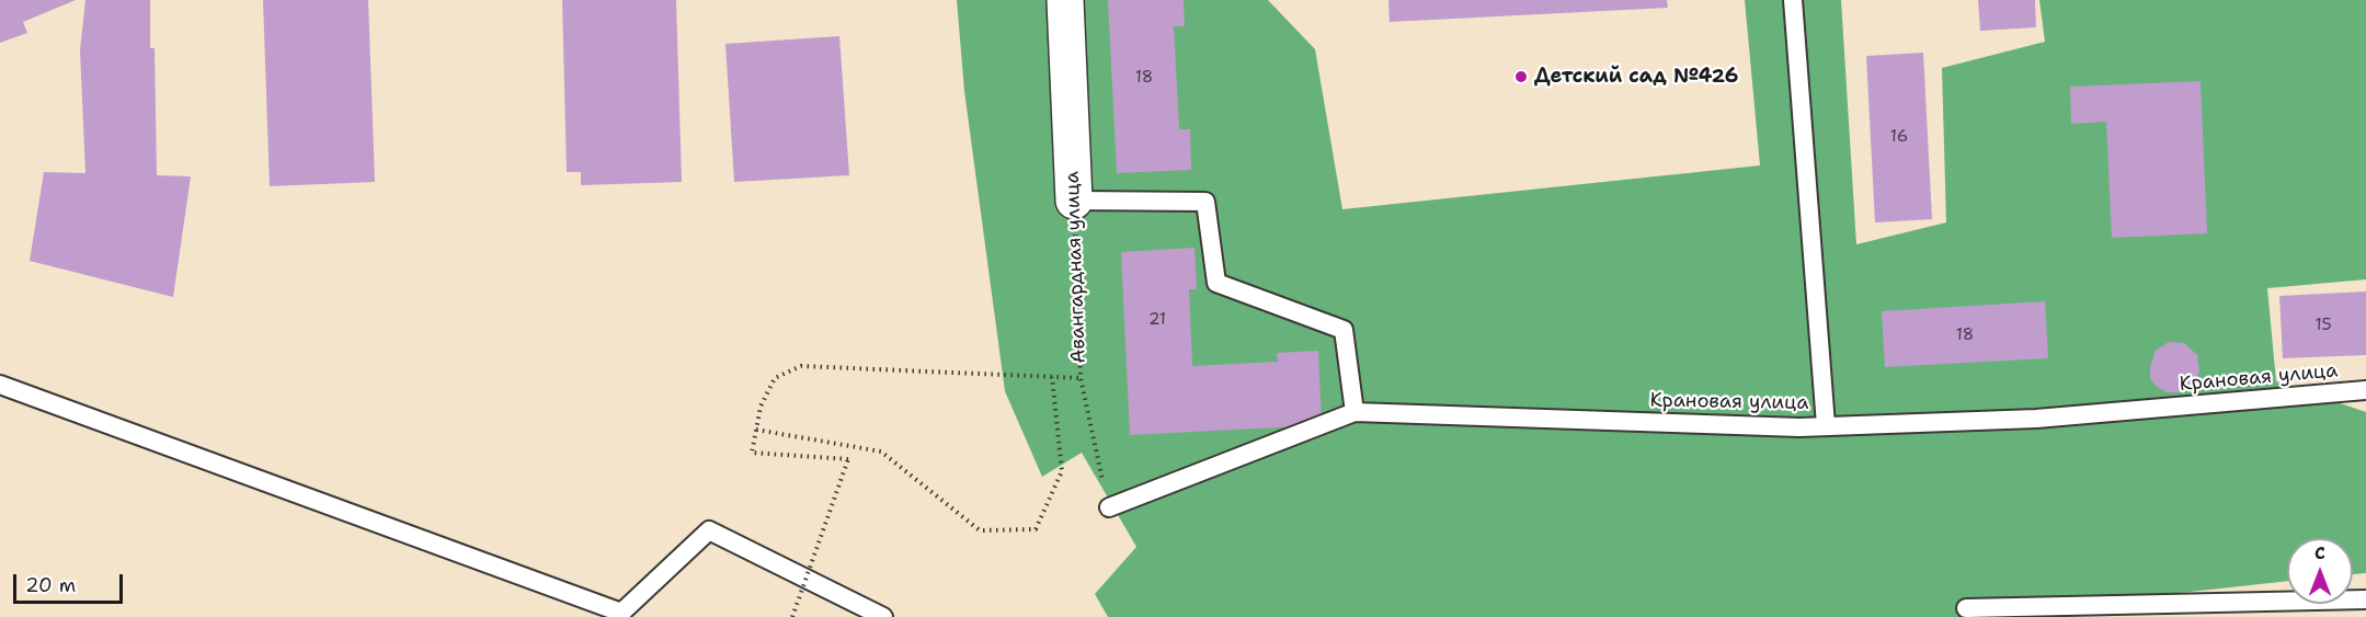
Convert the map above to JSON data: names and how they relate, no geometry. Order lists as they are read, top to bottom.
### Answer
{
  "streets": {
    "street": ["Авангардная улица"],
    "lane": ["Крановая улица"]
  },
  "crossings": [
    ["Авангардная улица", "Крановая улица"]
  ],
  "places": ["Детский сад №426"],
  "house_numbers": [
    "18",
    "16",
    "21",
    "15",
    "18"
  ],
  "scale_bar": "20 m",
  "north": "top"
}
